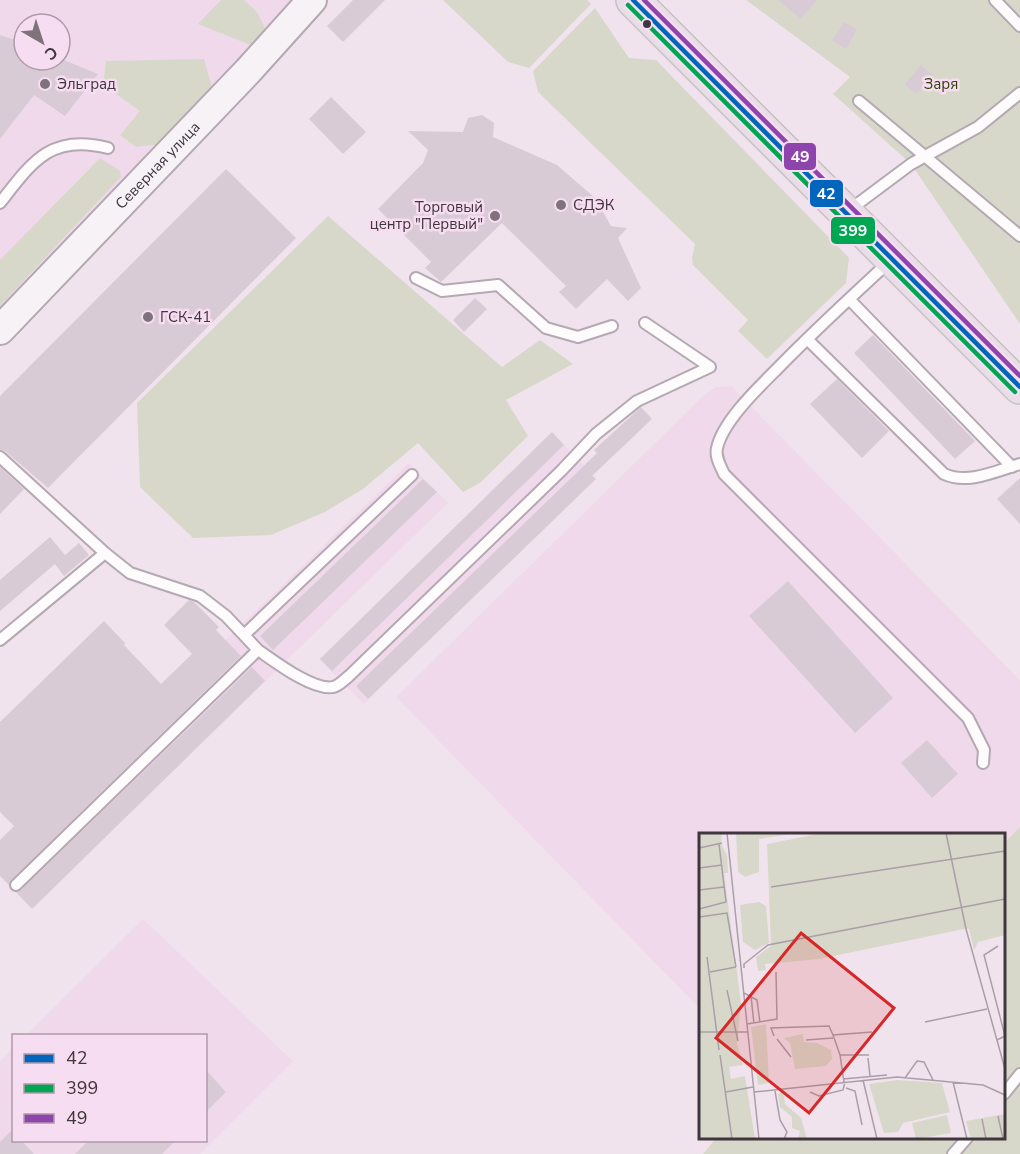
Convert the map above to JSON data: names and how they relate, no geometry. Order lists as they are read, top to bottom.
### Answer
{
  "streets": {
    "main road": ["Северная улица"]
  },
  "parks": ["Заря"],
  "places": [
    "Эльград",
    "СДЭК",
    "Торговый центр \"Первый\"",
    "ГСК-41"
  ],
  "lines": ["transit line 42", "transit line 49", "transit line 399"],
  "legend": ["42", "399", "49"],
  "north": "bottom right"
}
